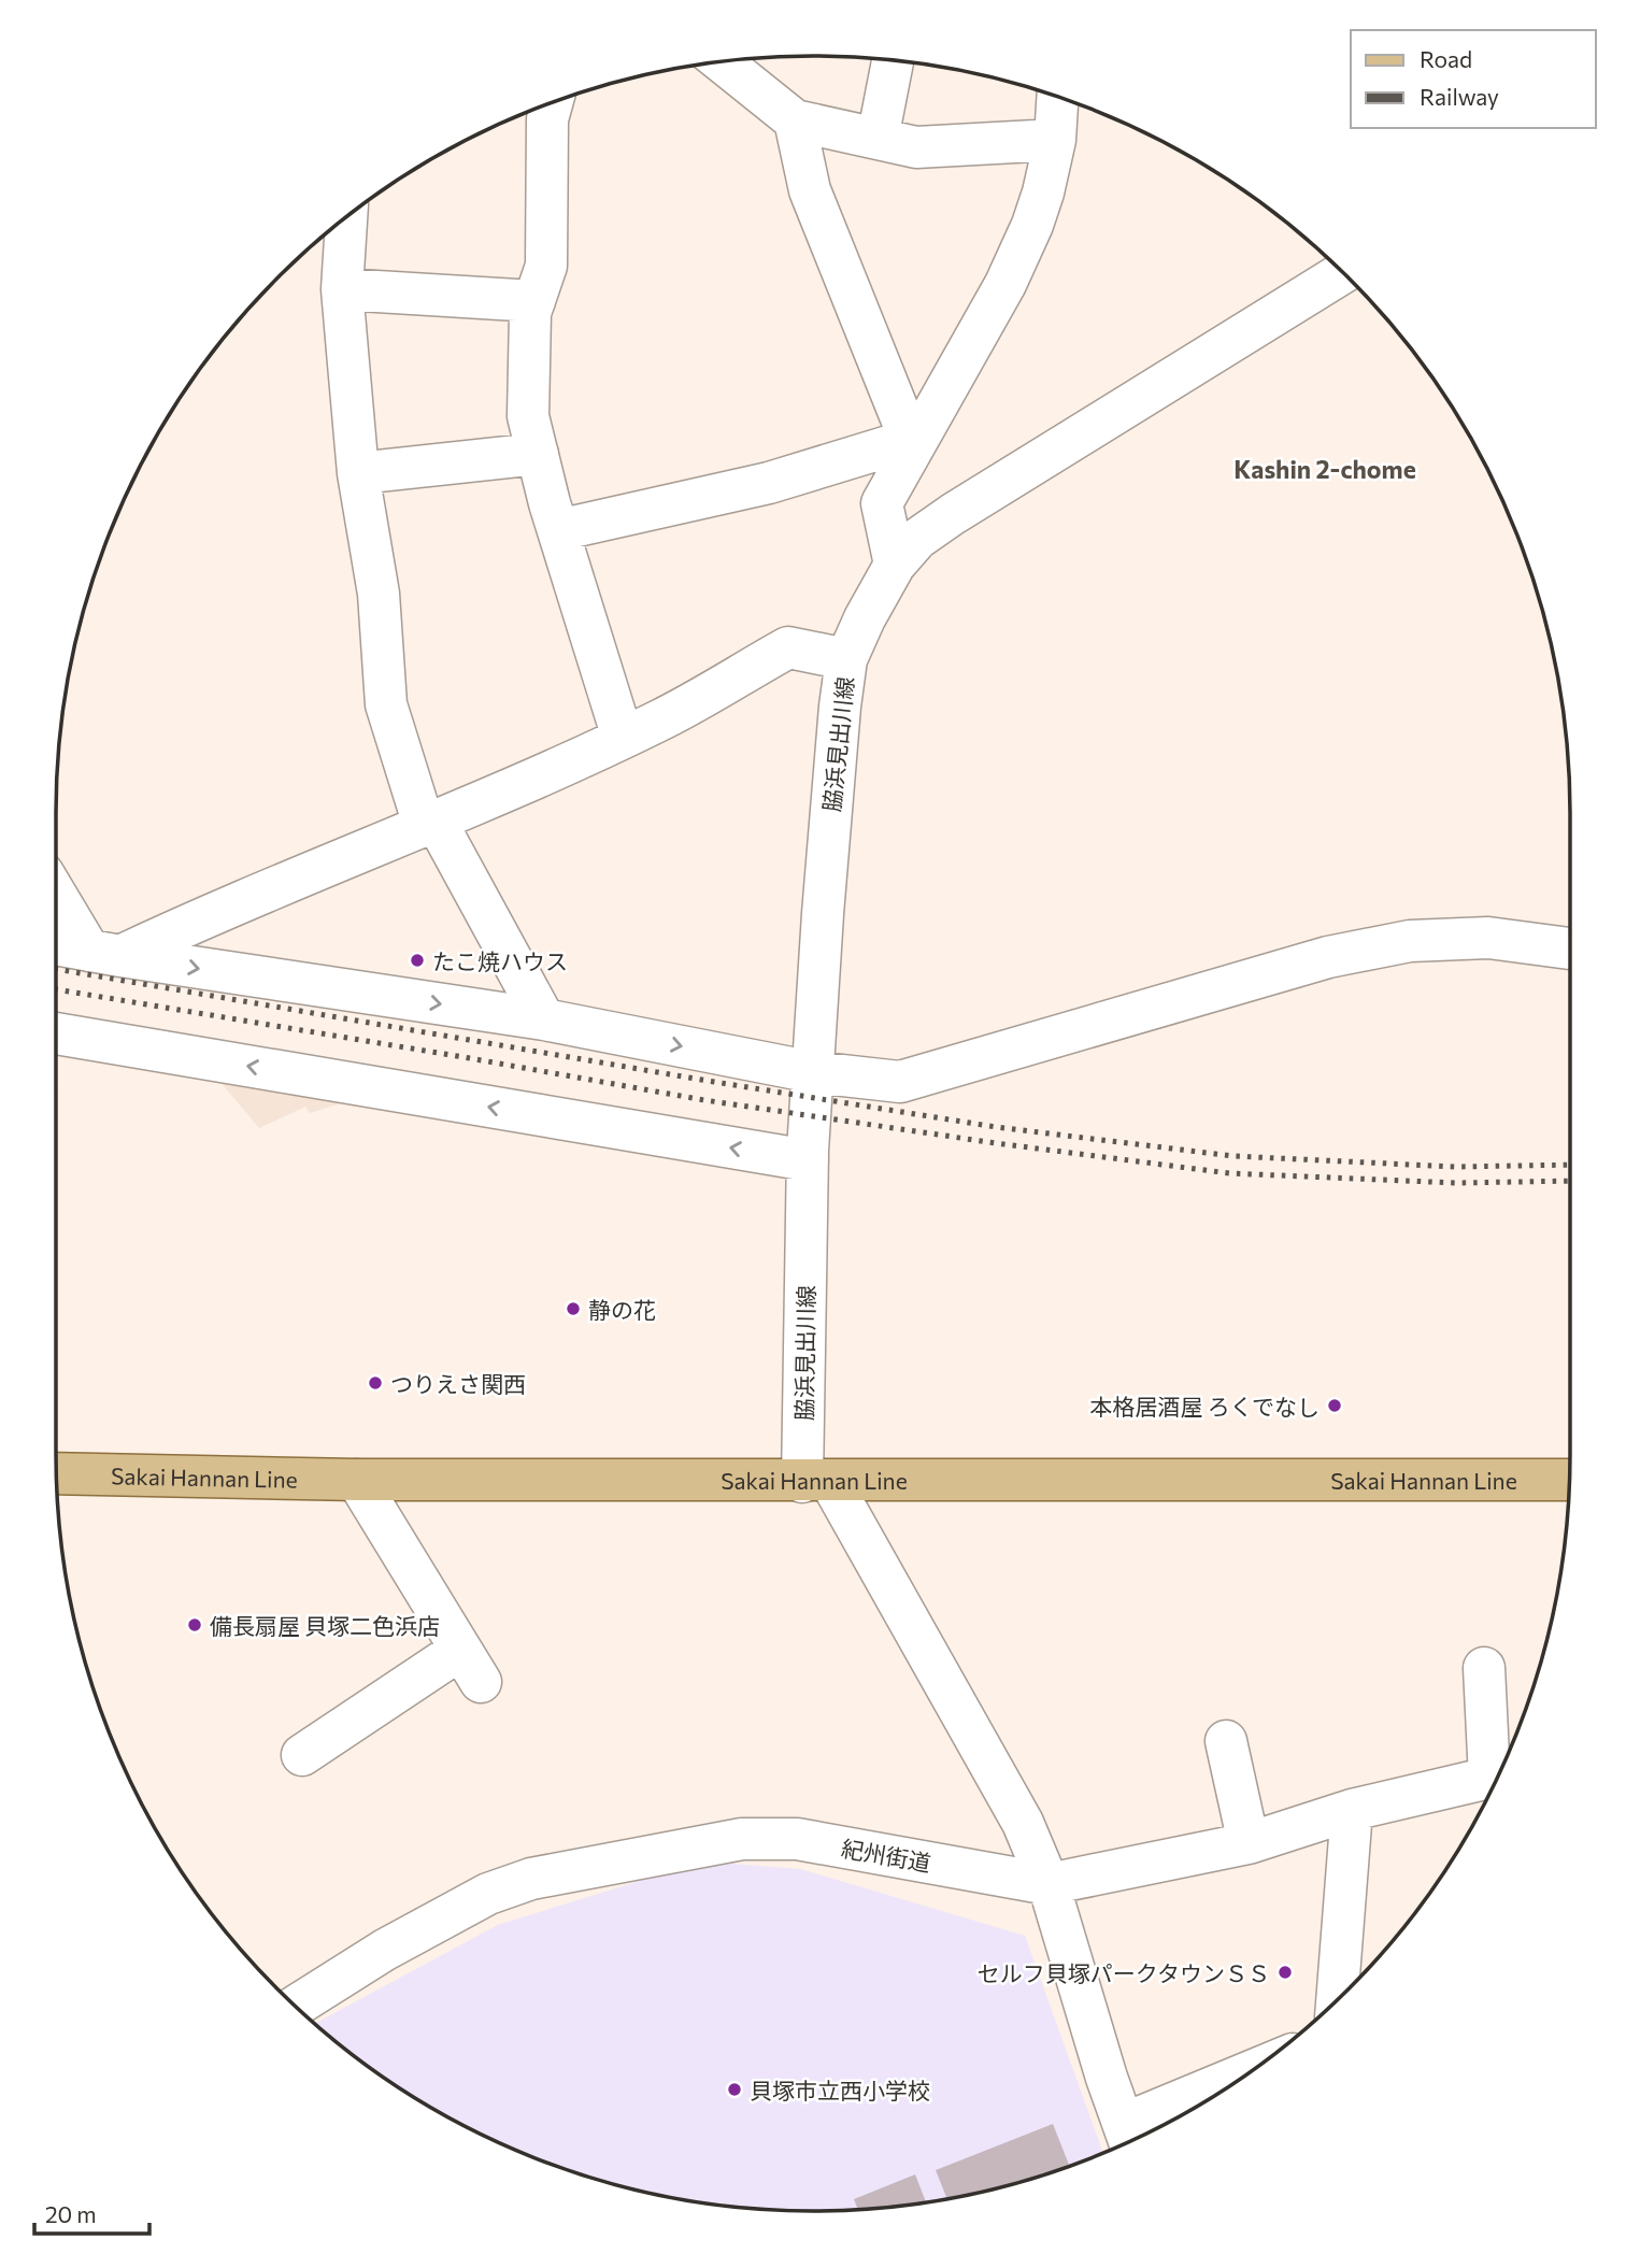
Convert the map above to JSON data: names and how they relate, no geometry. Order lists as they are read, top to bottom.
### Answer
{
  "streets": {
    "main road": ["Sakai Hannan Line"],
    "street": ["脇浜見出川線", "紀州街道"]
  },
  "crossings": [
    ["脇浜見出川線", "Sakai Hannan Line"]
  ],
  "districts": ["Kashin 2-chome"],
  "places": [
    "たこ焼ハウス",
    "静の花",
    "つりえさ関西",
    "本格居酒屋 ろくでなし",
    "備長扇屋 貝塚二色浜店",
    "セルフ貝塚パークタウンＳＳ",
    "貝塚市立西小学校"
  ],
  "legend": ["Road", "Railway"],
  "scale_bar": "20 m"
}
